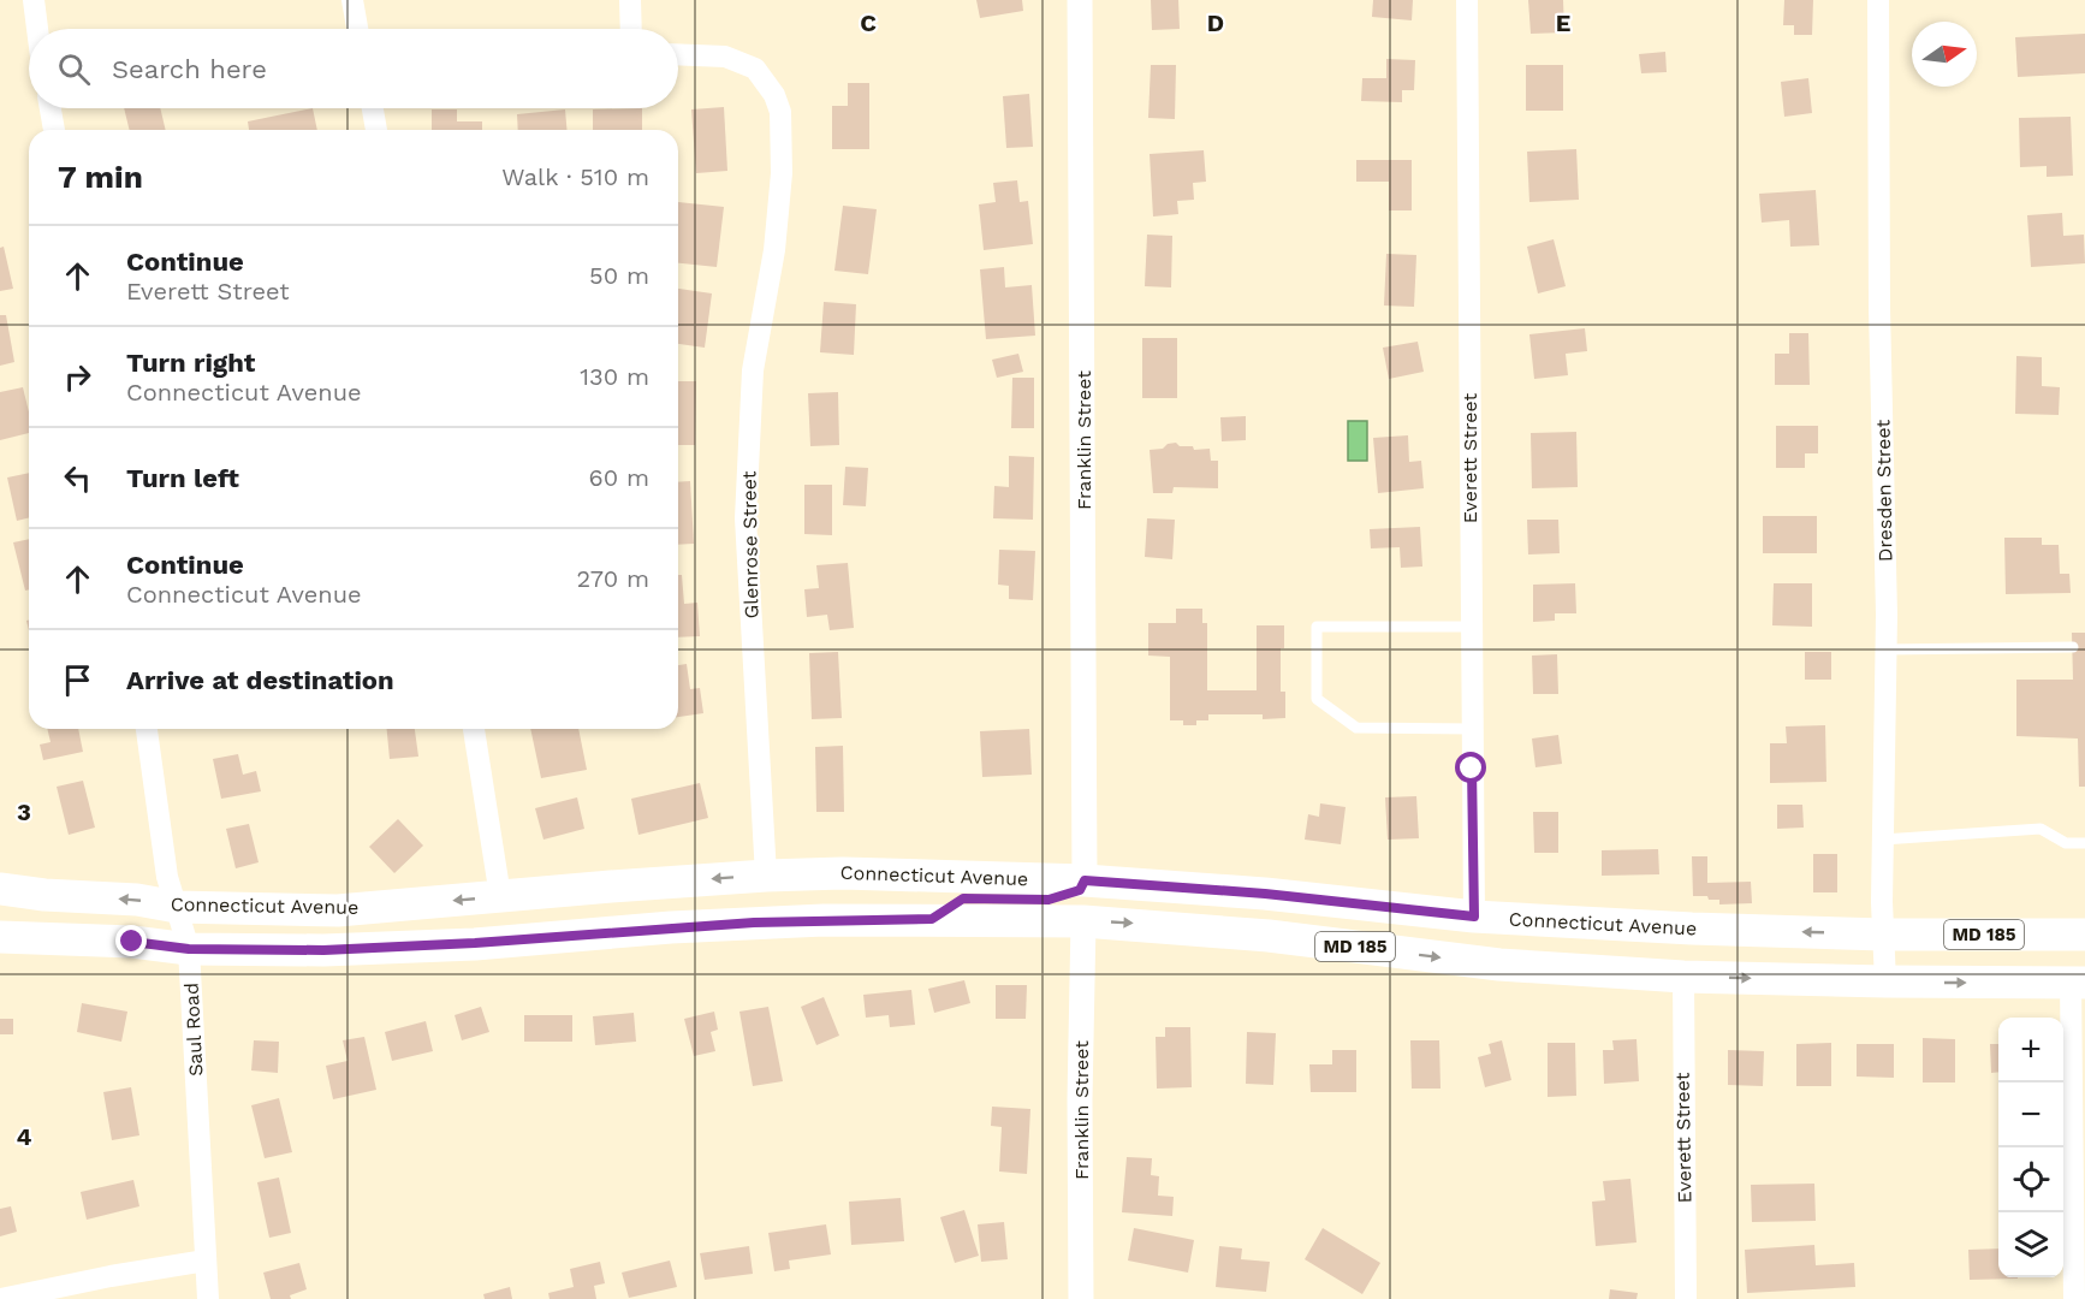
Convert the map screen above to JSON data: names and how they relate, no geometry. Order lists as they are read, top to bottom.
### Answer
{
  "streets": {
    "main road": ["Connecticut Avenue", "MD 185"],
    "street": [
      "Franklin Street",
      "Everett Street",
      "Dresden Street",
      "Glenrose Street",
      "Saul Road"
    ]
  },
  "crossings": [
    ["Franklin Street", "Connecticut Avenue"],
    ["Everett Street", "Connecticut Avenue"],
    ["Dresden Street", "Connecticut Avenue"],
    ["Glenrose Street", "Connecticut Avenue"],
    ["Connecticut Avenue", "Saul Road"]
  ],
  "north": "right",
  "page": {
    "search": "Search here",
    "heading": ["7 min", "Walk · 510 m"],
    "list": [
      ["Continue", "Everett Street", "50 m"],
      ["Turn right", "Connecticut Avenue", "130 m"],
      ["Turn left", "60 m"],
      ["Continue", "Connecticut Avenue", "270 m"],
      "Arrive at destination"
    ],
    "map_buttons": ["+", "−"]
  },
  "grid": {
    "columns": ["C", "D", "E"],
    "rows": ["3", "4"]
  }
}
